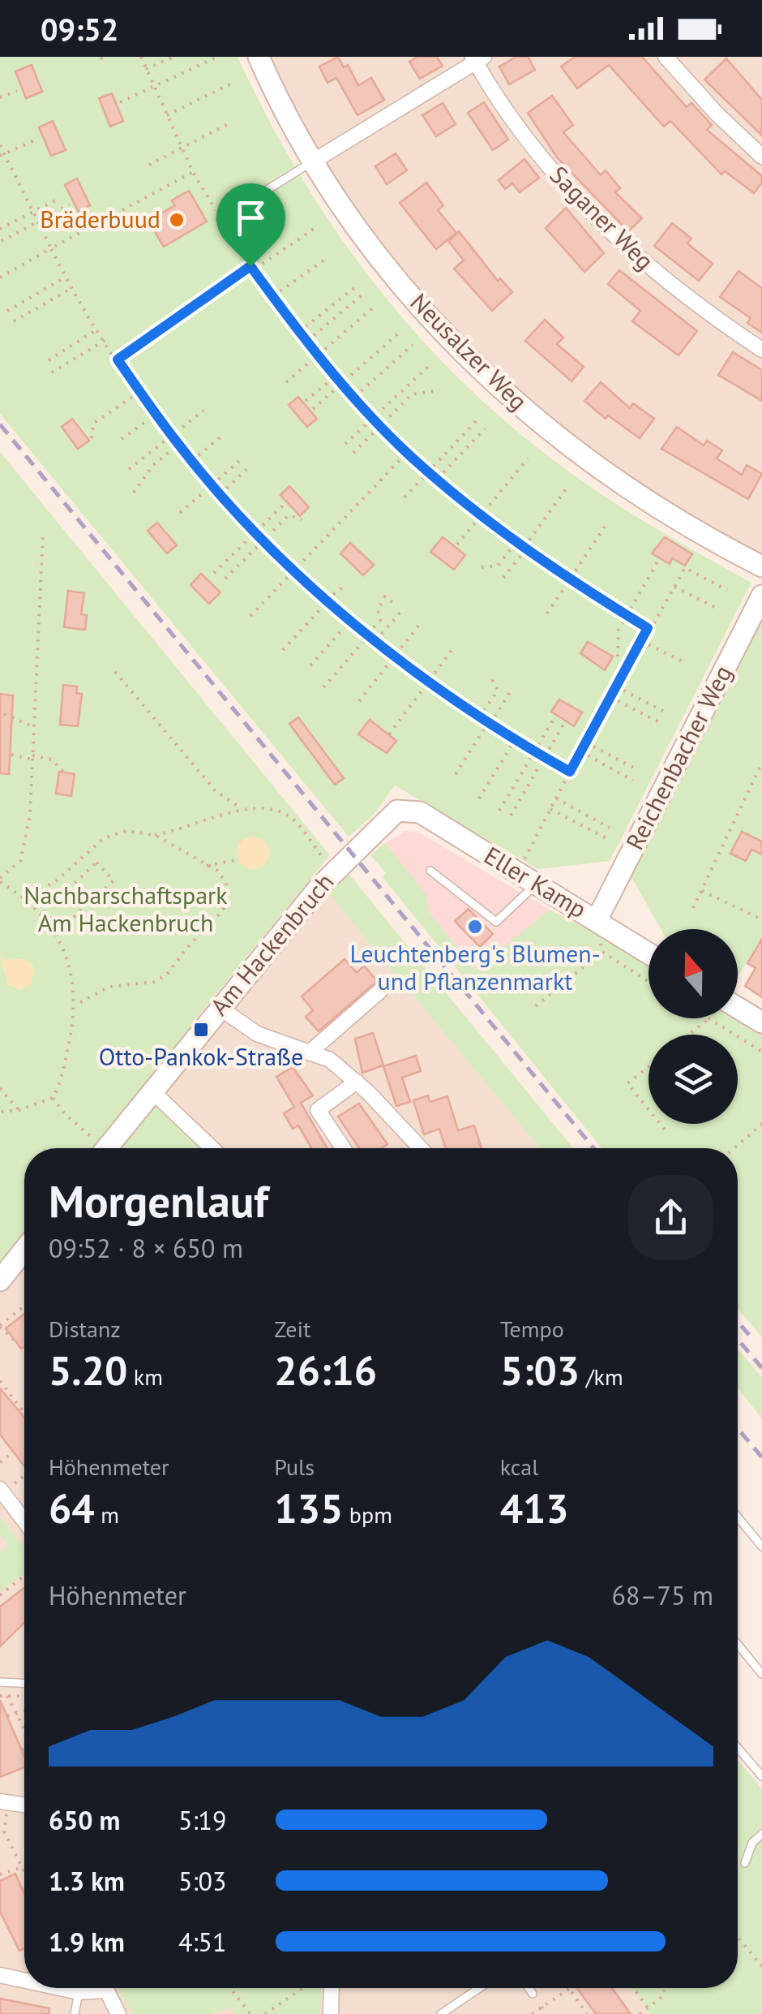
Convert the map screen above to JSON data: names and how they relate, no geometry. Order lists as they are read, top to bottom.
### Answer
{
  "streets": {
    "street": [
      "Saganer Weg",
      "Neusalzer Weg",
      "Reichenbacher Weg",
      "Eller Kamp",
      "Am Hackenbruch"
    ]
  },
  "crossings": [
    ["Reichenbacher Weg", "Eller Kamp"],
    ["Eller Kamp", "Am Hackenbruch"]
  ],
  "parks": ["Nachbarschaftspark Am Hackenbruch"],
  "places": {
    "other": ["Bräderbuud", "Leuchtenberg's Blumen- und Pflanzenmarkt"],
    "transit": ["Otto-Pankok-Straße"]
  },
  "north": "top",
  "page": {
    "status": "09:52",
    "heading": ["Morgenlauf", "09:52 · 8 × 650 m"],
    "stats": [
      ["Distanz", "5.20 km"],
      ["Zeit", "26:16"],
      ["Tempo", "5:03 /km"],
      ["Höhenmeter", "64 m"],
      ["Puls", "135 bpm"],
      ["kcal", "413"]
    ],
    "chart": ["Höhenmeter", "68–75 m"],
    "list": [
      {
        "name": "650 m",
        "note": "5:19"
      },
      {
        "name": "1.3 km",
        "note": "5:03"
      },
      {
        "name": "1.9 km",
        "note": "4:51"
      }
    ]
  }
}
